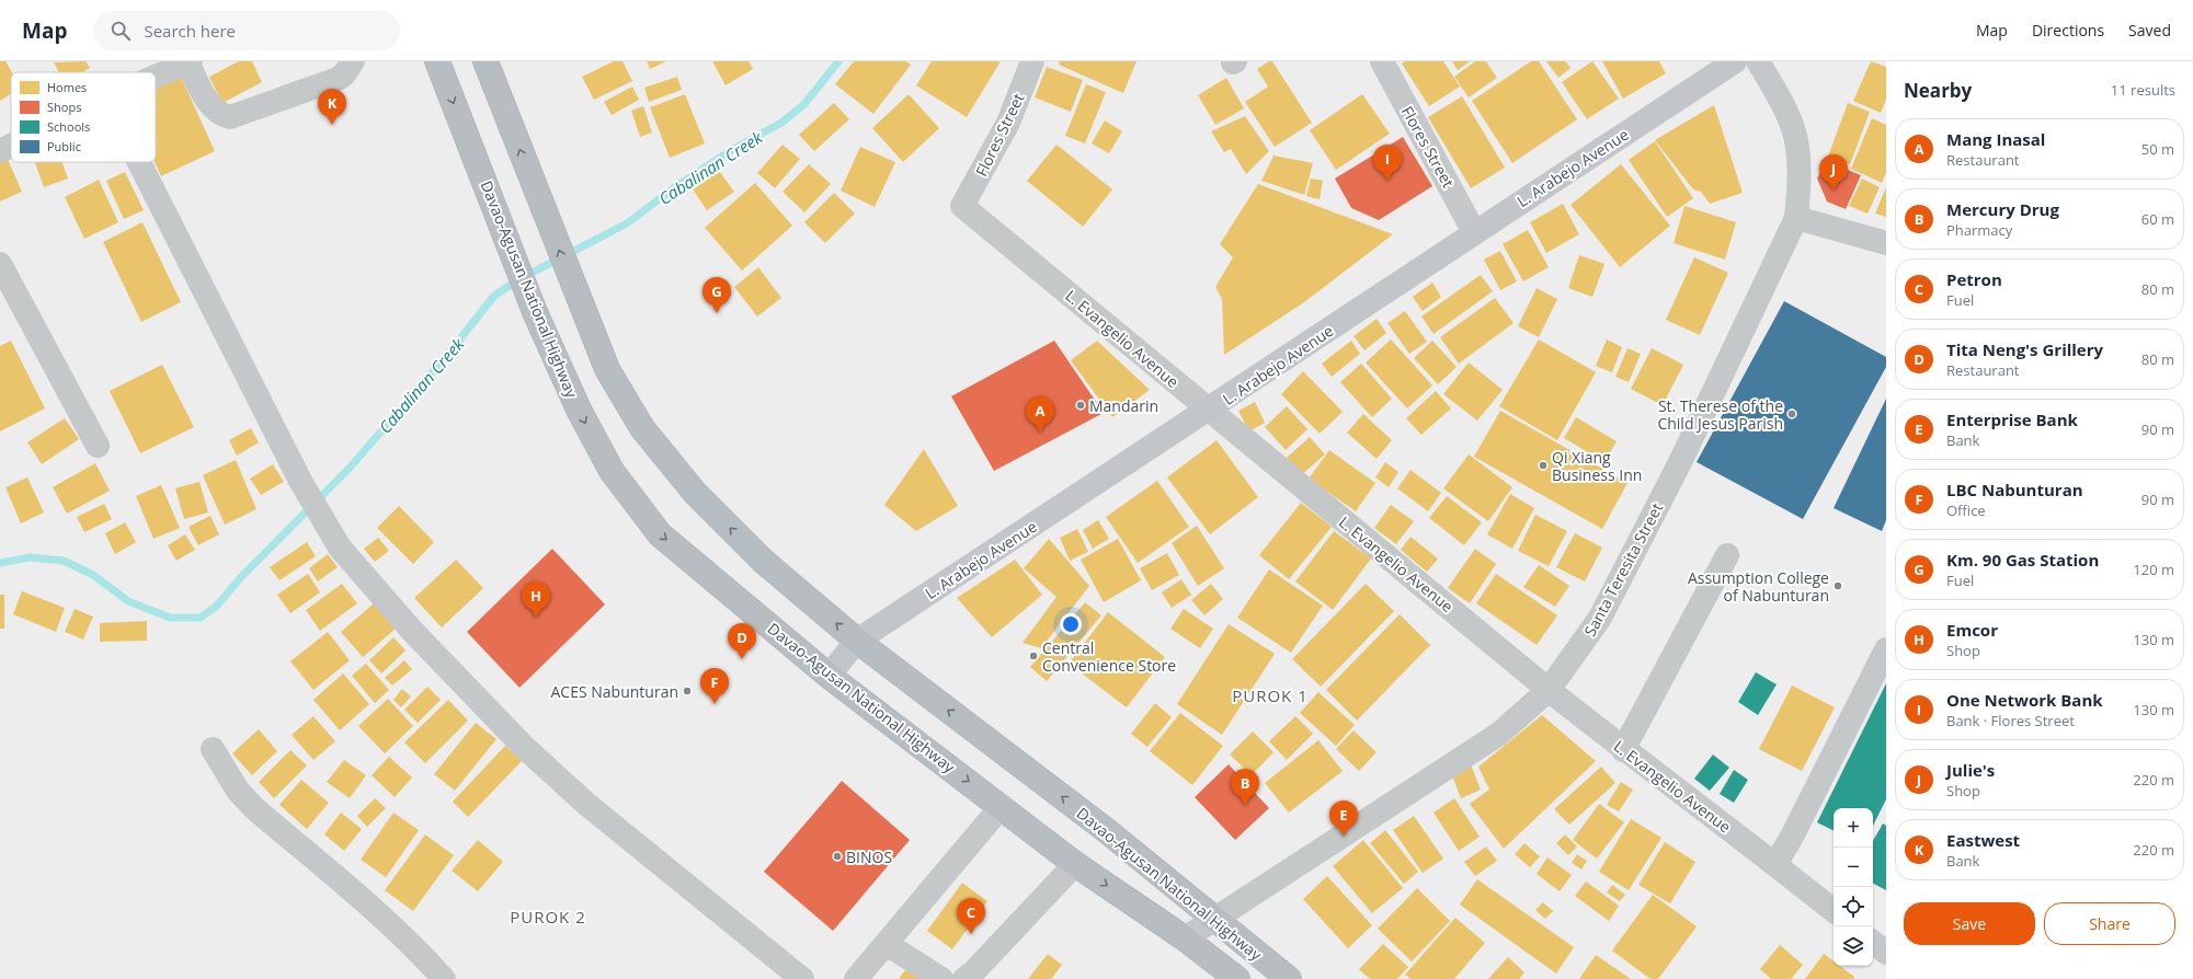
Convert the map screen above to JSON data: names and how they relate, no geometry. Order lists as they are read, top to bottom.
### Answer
{
  "streets": {
    "highway": ["Davao-Agusan National Highway"],
    "main road": ["L. Arabejo Avenue"],
    "street": ["Flores Street", "L. Evangelio Avenue", "Santa Teresita Street"]
  },
  "crossings": [
    ["Flores Street", "L. Arabejo Avenue"],
    ["Flores Street", "L. Evangelio Avenue"],
    ["L. Arabejo Avenue", "Davao-Agusan National Highway"],
    ["L. Arabejo Avenue", "L. Evangelio Avenue"],
    ["Davao-Agusan National Highway", "Santa Teresita Street"],
    ["L. Evangelio Avenue", "Santa Teresita Street"]
  ],
  "districts": ["PUROK 1", "PUROK 2"],
  "water": ["Cabalinan Creek"],
  "places": [
    "Mandarin",
    "St. Therese of the Child Jesus Parish",
    "Qi Xiang Business Inn",
    "Assumption College of Nabunturan",
    "Central Convenience Store",
    "ACES Nabunturan",
    "BINOS"
  ],
  "legend": [
    "Homes",
    "Shops",
    "Schools",
    "Public"
  ],
  "page": {
    "header": "Map",
    "search": "Search here",
    "nav": ["Map", "Directions", "Saved"],
    "heading": ["Nearby", "11 results"],
    "pins": [
      "K",
      "I",
      "J",
      "G",
      "A",
      "H",
      "D",
      "F",
      "B",
      "E",
      "C"
    ],
    "list": [
      {
        "mark": "A",
        "name": "Mang Inasal",
        "note": "Restaurant",
        "value": "50 m"
      },
      {
        "mark": "B",
        "name": "Mercury Drug",
        "note": "Pharmacy",
        "value": "60 m"
      },
      {
        "mark": "C",
        "name": "Petron",
        "note": "Fuel",
        "value": "80 m"
      },
      {
        "mark": "D",
        "name": "Tita Neng's Grillery",
        "note": "Restaurant",
        "value": "80 m"
      },
      {
        "mark": "E",
        "name": "Enterprise Bank",
        "note": "Bank",
        "value": "90 m"
      },
      {
        "mark": "F",
        "name": "LBC Nabunturan",
        "note": "Office",
        "value": "90 m"
      },
      {
        "mark": "G",
        "name": "Km. 90 Gas Station",
        "note": "Fuel",
        "value": "120 m"
      },
      {
        "mark": "H",
        "name": "Emcor",
        "note": "Shop",
        "value": "130 m"
      },
      {
        "mark": "I",
        "name": "One Network Bank",
        "note": "Bank · Flores Street",
        "value": "130 m"
      },
      {
        "mark": "J",
        "name": "Julie's",
        "note": "Shop",
        "value": "220 m"
      },
      {
        "mark": "K",
        "name": "Eastwest",
        "note": "Bank",
        "value": "220 m"
      }
    ],
    "map_buttons": ["+", "−"],
    "buttons": ["Save", "Share"]
  }
}
